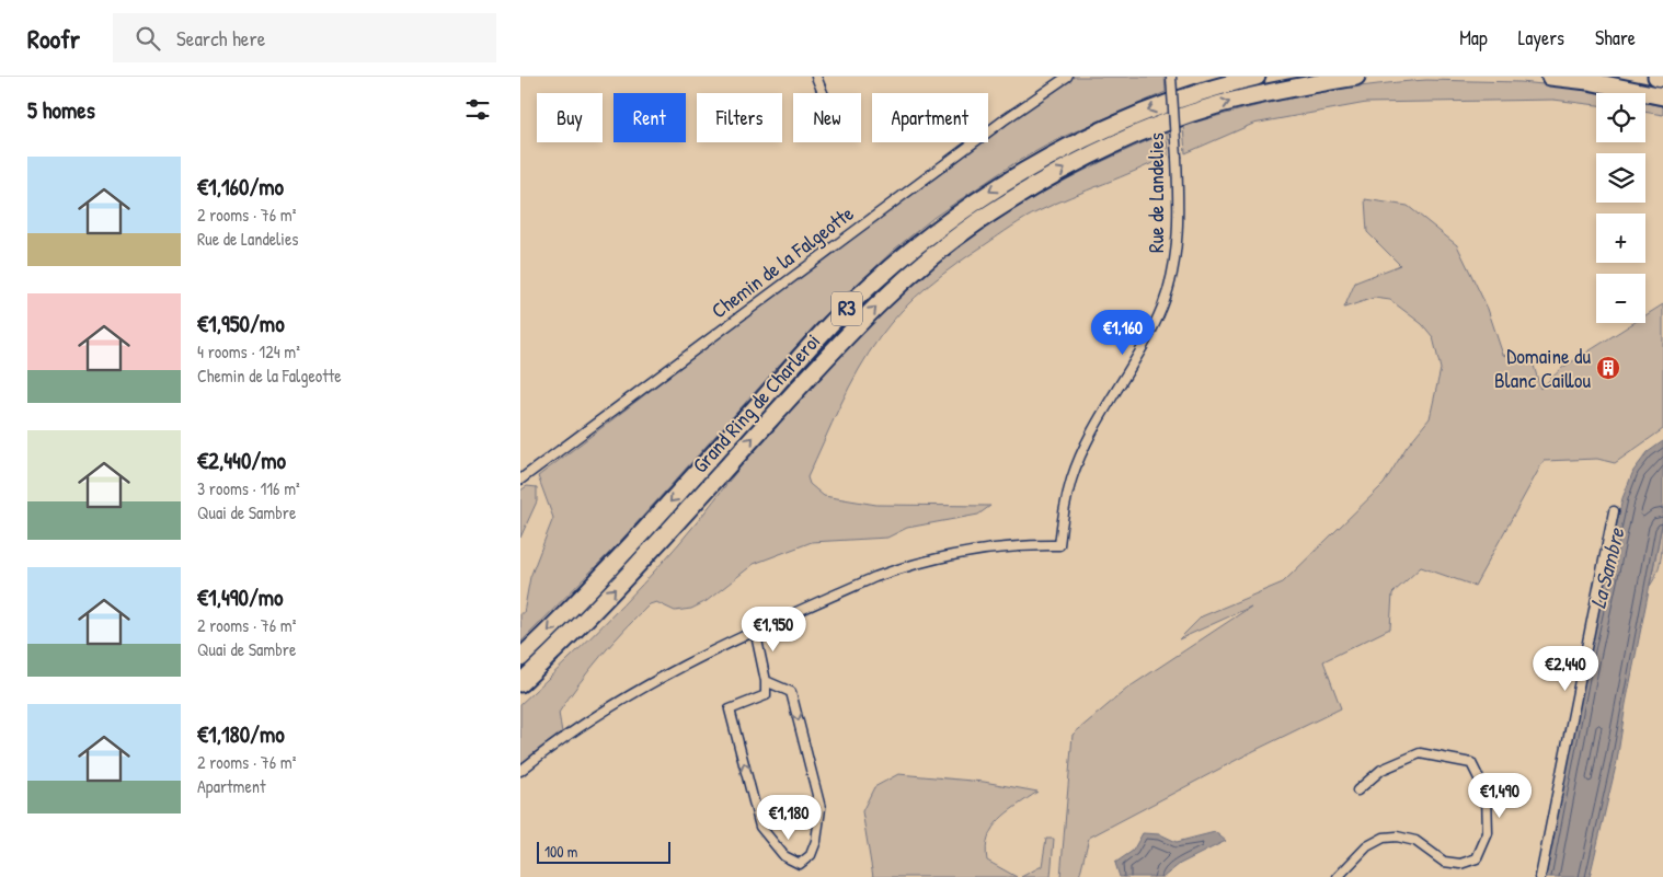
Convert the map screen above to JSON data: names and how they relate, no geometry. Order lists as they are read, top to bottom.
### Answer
{
  "streets": {
    "highway": ["R3", "Grand Ring de Charleroi"],
    "street": ["Rue de Landelies", "Chemin de la Falgeotte"]
  },
  "water": ["La Sambre"],
  "places": {
    "building": ["Domaine du Blanc Caillou"]
  },
  "scale_bar": "100 m",
  "page": {
    "header": "Roofr",
    "search": "Search here",
    "nav": ["Map", "Layers", "Share"],
    "heading": "5 homes",
    "map_buttons": ["+", "−"],
    "chip": [
      "Buy",
      "Rent",
      "Filters",
      "New",
      "Apartment"
    ],
    "list": [
      {
        "name": "€1,160/mo",
        "note": "2 rooms · 76 m² · Rue de Landelies"
      },
      {
        "name": "€1,950/mo",
        "note": "4 rooms · 124 m² · Chemin de la Falgeotte"
      },
      {
        "name": "€2,440/mo",
        "note": "3 rooms · 116 m² · Quai de Sambre"
      },
      {
        "name": "€1,490/mo",
        "note": "2 rooms · 76 m² · Quai de Sambre"
      },
      {
        "name": "€1,180/mo",
        "note": "2 rooms · 76 m² · Apartment"
      }
    ],
    "price": [
      "€1,160",
      "€1,950",
      "€2,440",
      "€1,490",
      "€1,180"
    ],
    "scale": "100 m"
  }
}
